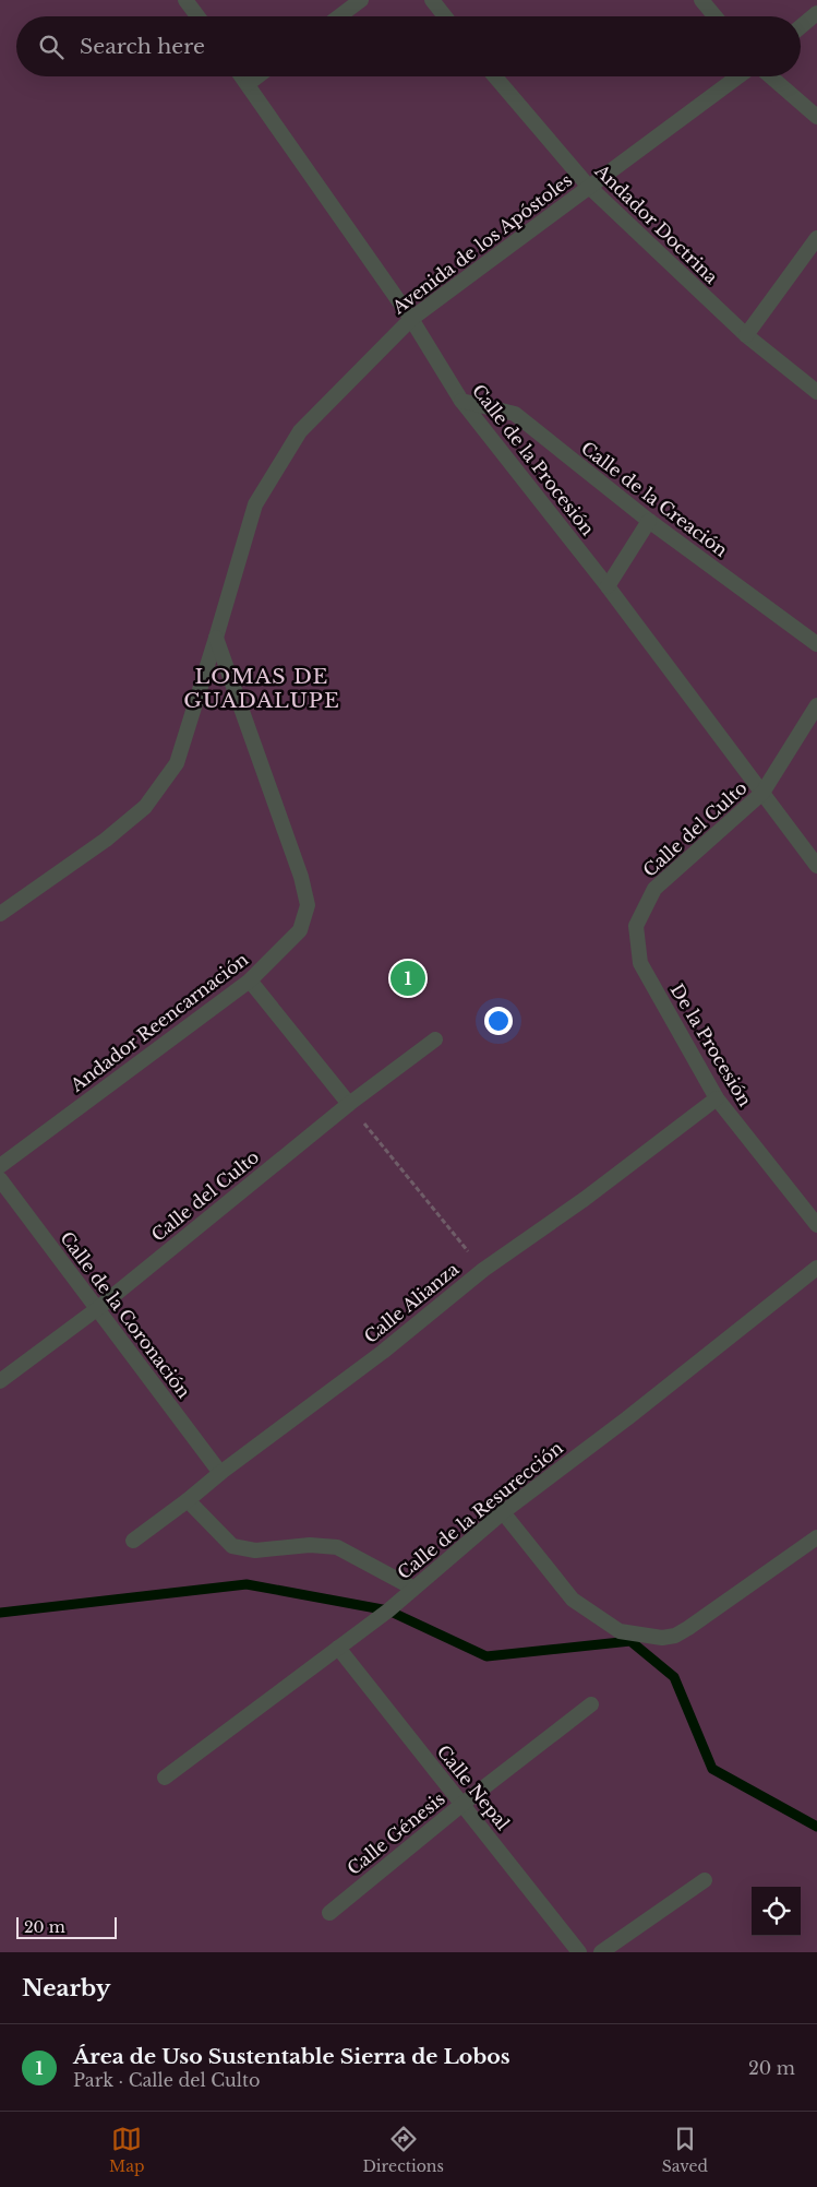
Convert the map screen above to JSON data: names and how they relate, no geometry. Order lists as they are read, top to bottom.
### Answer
{
  "streets": {
    "street": [
      "Andador Doctrina",
      "Avenida de los Apóstoles",
      "Calle de la Procesión",
      "Calle de la Creación",
      "Calle del Culto",
      "Andador Reencarnación",
      "De la Procesión",
      "Calle Alianza",
      "Calle de la Coronación",
      "Calle de la Resurección",
      "Calle Nepal",
      "Calle Génesis"
    ]
  },
  "crossings": [
    ["Andador Doctrina", "Avenida de los Apóstoles"],
    ["Avenida de los Apóstoles", "Calle de la Procesión"],
    ["Avenida de los Apóstoles", "Andador Reencarnación"],
    ["Calle de la Procesión", "Calle de la Creación"],
    ["Calle de la Procesión", "Calle del Culto"],
    ["Calle del Culto", "De la Procesión"],
    ["Calle del Culto", "Calle de la Coronación"],
    ["De la Procesión", "Calle Alianza"],
    ["Calle Alianza", "Calle de la Coronación"],
    ["Calle de la Resurección", "Calle Nepal"],
    ["Calle Nepal", "Calle Génesis"]
  ],
  "districts": ["LOMAS DE GUADALUPE"],
  "scale_bar": "20 m",
  "page": {
    "search": "Search here",
    "pins": "1",
    "scale": "20 m",
    "heading": "Nearby",
    "list": [
      {
        "mark": "1",
        "name": "Área de Uso Sustentable Sierra de Lobos",
        "note": "Park · Calle del Culto",
        "value": "20 m"
      }
    ],
    "nav": ["Map", "Directions", "Saved"]
  }
}
